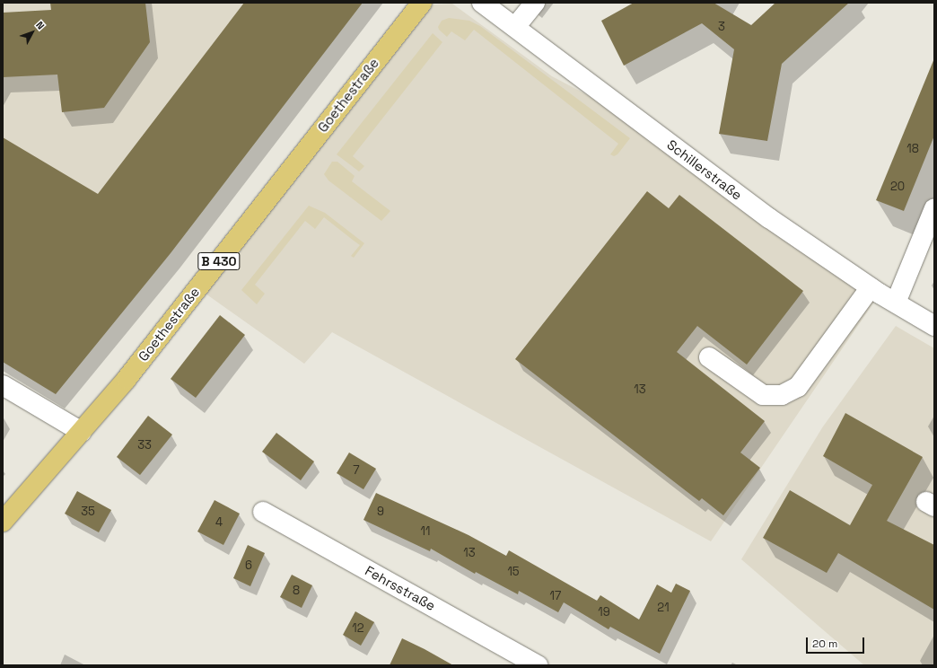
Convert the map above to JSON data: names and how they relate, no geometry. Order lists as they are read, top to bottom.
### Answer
{
  "streets": {
    "main road": ["Goethestraße", "B 430"],
    "street": ["Schillerstraße", "Fehrsstraße"]
  },
  "house_numbers": [
    "3",
    "18",
    "20",
    "13",
    "33",
    "7",
    "35",
    "9",
    "4",
    "11",
    "13",
    "6",
    "15",
    "8",
    "17",
    "21",
    "19",
    "12"
  ],
  "scale_bar": "20 m",
  "north": "top right"
}
